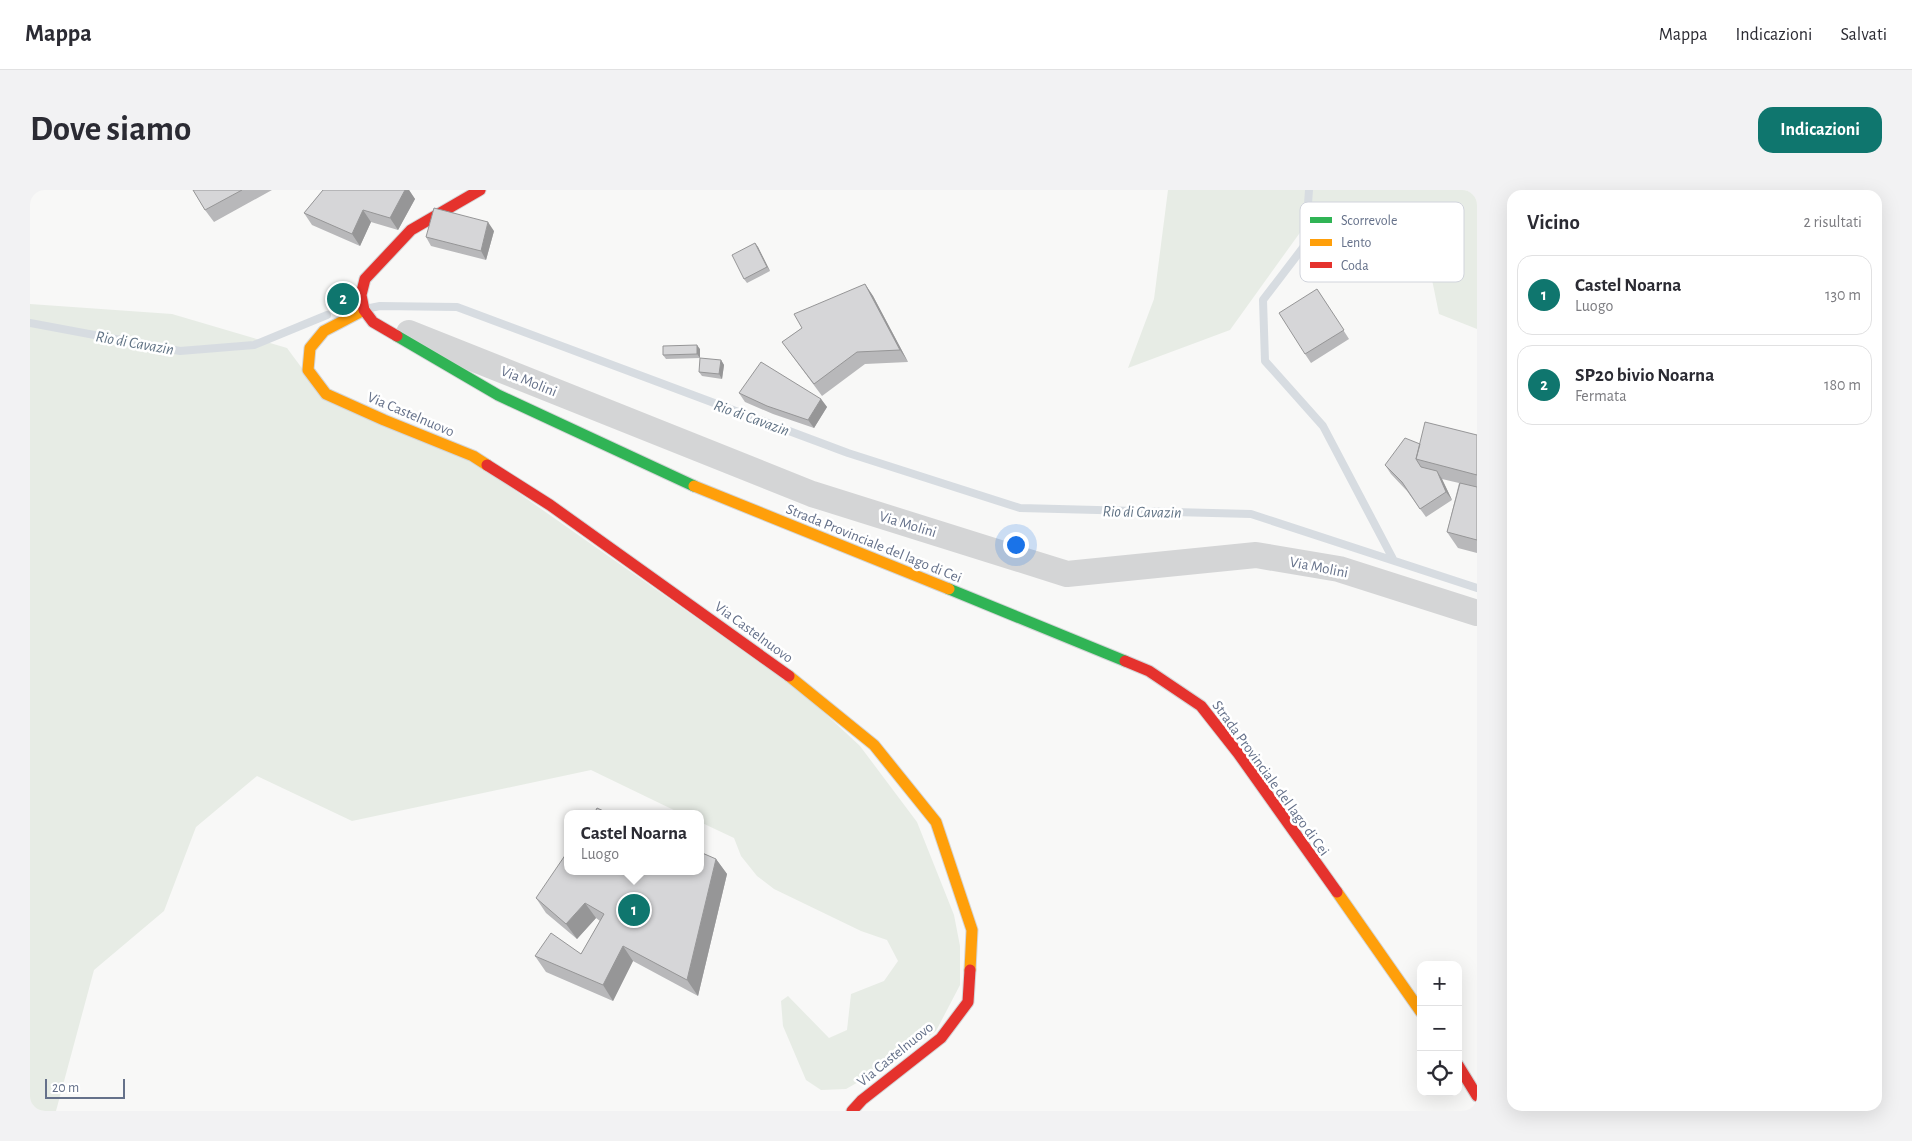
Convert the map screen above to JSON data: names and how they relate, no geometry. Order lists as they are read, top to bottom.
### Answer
{
  "streets": {
    "main road": ["Via Castelnuovo", "Strada Provinciale del lago di Cei"],
    "street": ["Via Molini"]
  },
  "crossings": [
    ["Via Molini", "Via Castelnuovo"],
    ["Via Molini", "Strada Provinciale del lago di Cei"],
    ["Via Castelnuovo", "Strada Provinciale del lago di Cei"]
  ],
  "water": ["Rio di Cavazin"],
  "legend": ["Scorrevole", "Lento", "Coda"],
  "scale_bar": "20 m",
  "page": {
    "header": "Mappa",
    "nav": ["Mappa", "Indicazioni", "Salvati"],
    "buttons": "Indicazioni",
    "title": "Dove siamo",
    "heading": ["Vicino", "2 risultati"],
    "list": [
      {
        "mark": "1",
        "name": "Castel Noarna",
        "note": "Luogo",
        "value": "130 m"
      },
      {
        "mark": "2",
        "name": "SP20 bivio Noarna",
        "note": "Fermata",
        "value": "180 m"
      }
    ],
    "pins": ["2", "1"],
    "popup": ["Castel Noarna", "Luogo"],
    "map_buttons": ["+", "−"],
    "scale": "20 m"
  }
}
